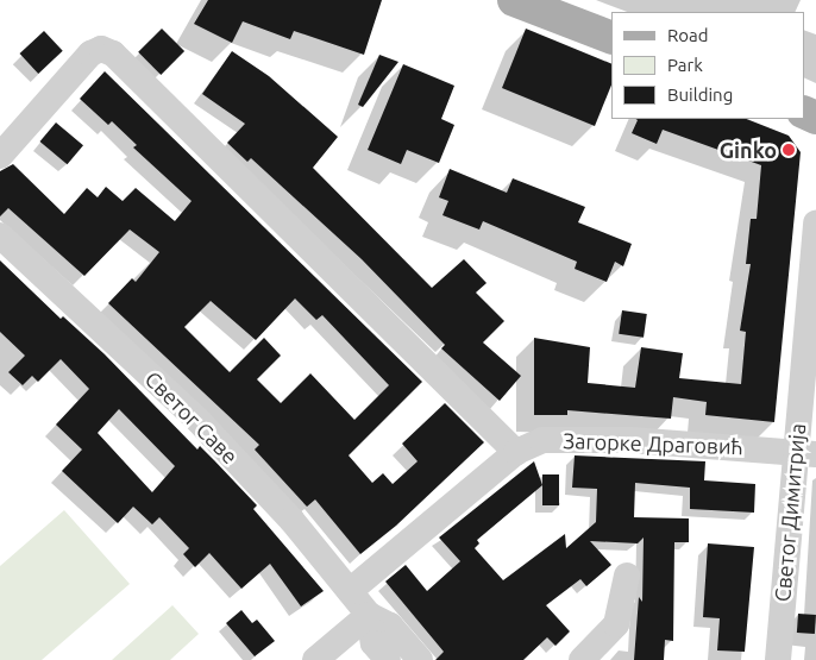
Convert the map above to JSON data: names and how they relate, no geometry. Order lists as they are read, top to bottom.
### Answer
{
  "streets": {
    "street": ["Светог Саве", "Загорке Драговић", "Светог Димитрија"]
  },
  "crossings": [
    ["Светог Саве", "Загорке Драговић"],
    ["Загорке Драговић", "Светог Димитрија"]
  ],
  "places": ["Ginko"],
  "legend": ["Road", "Park", "Building"]
}
